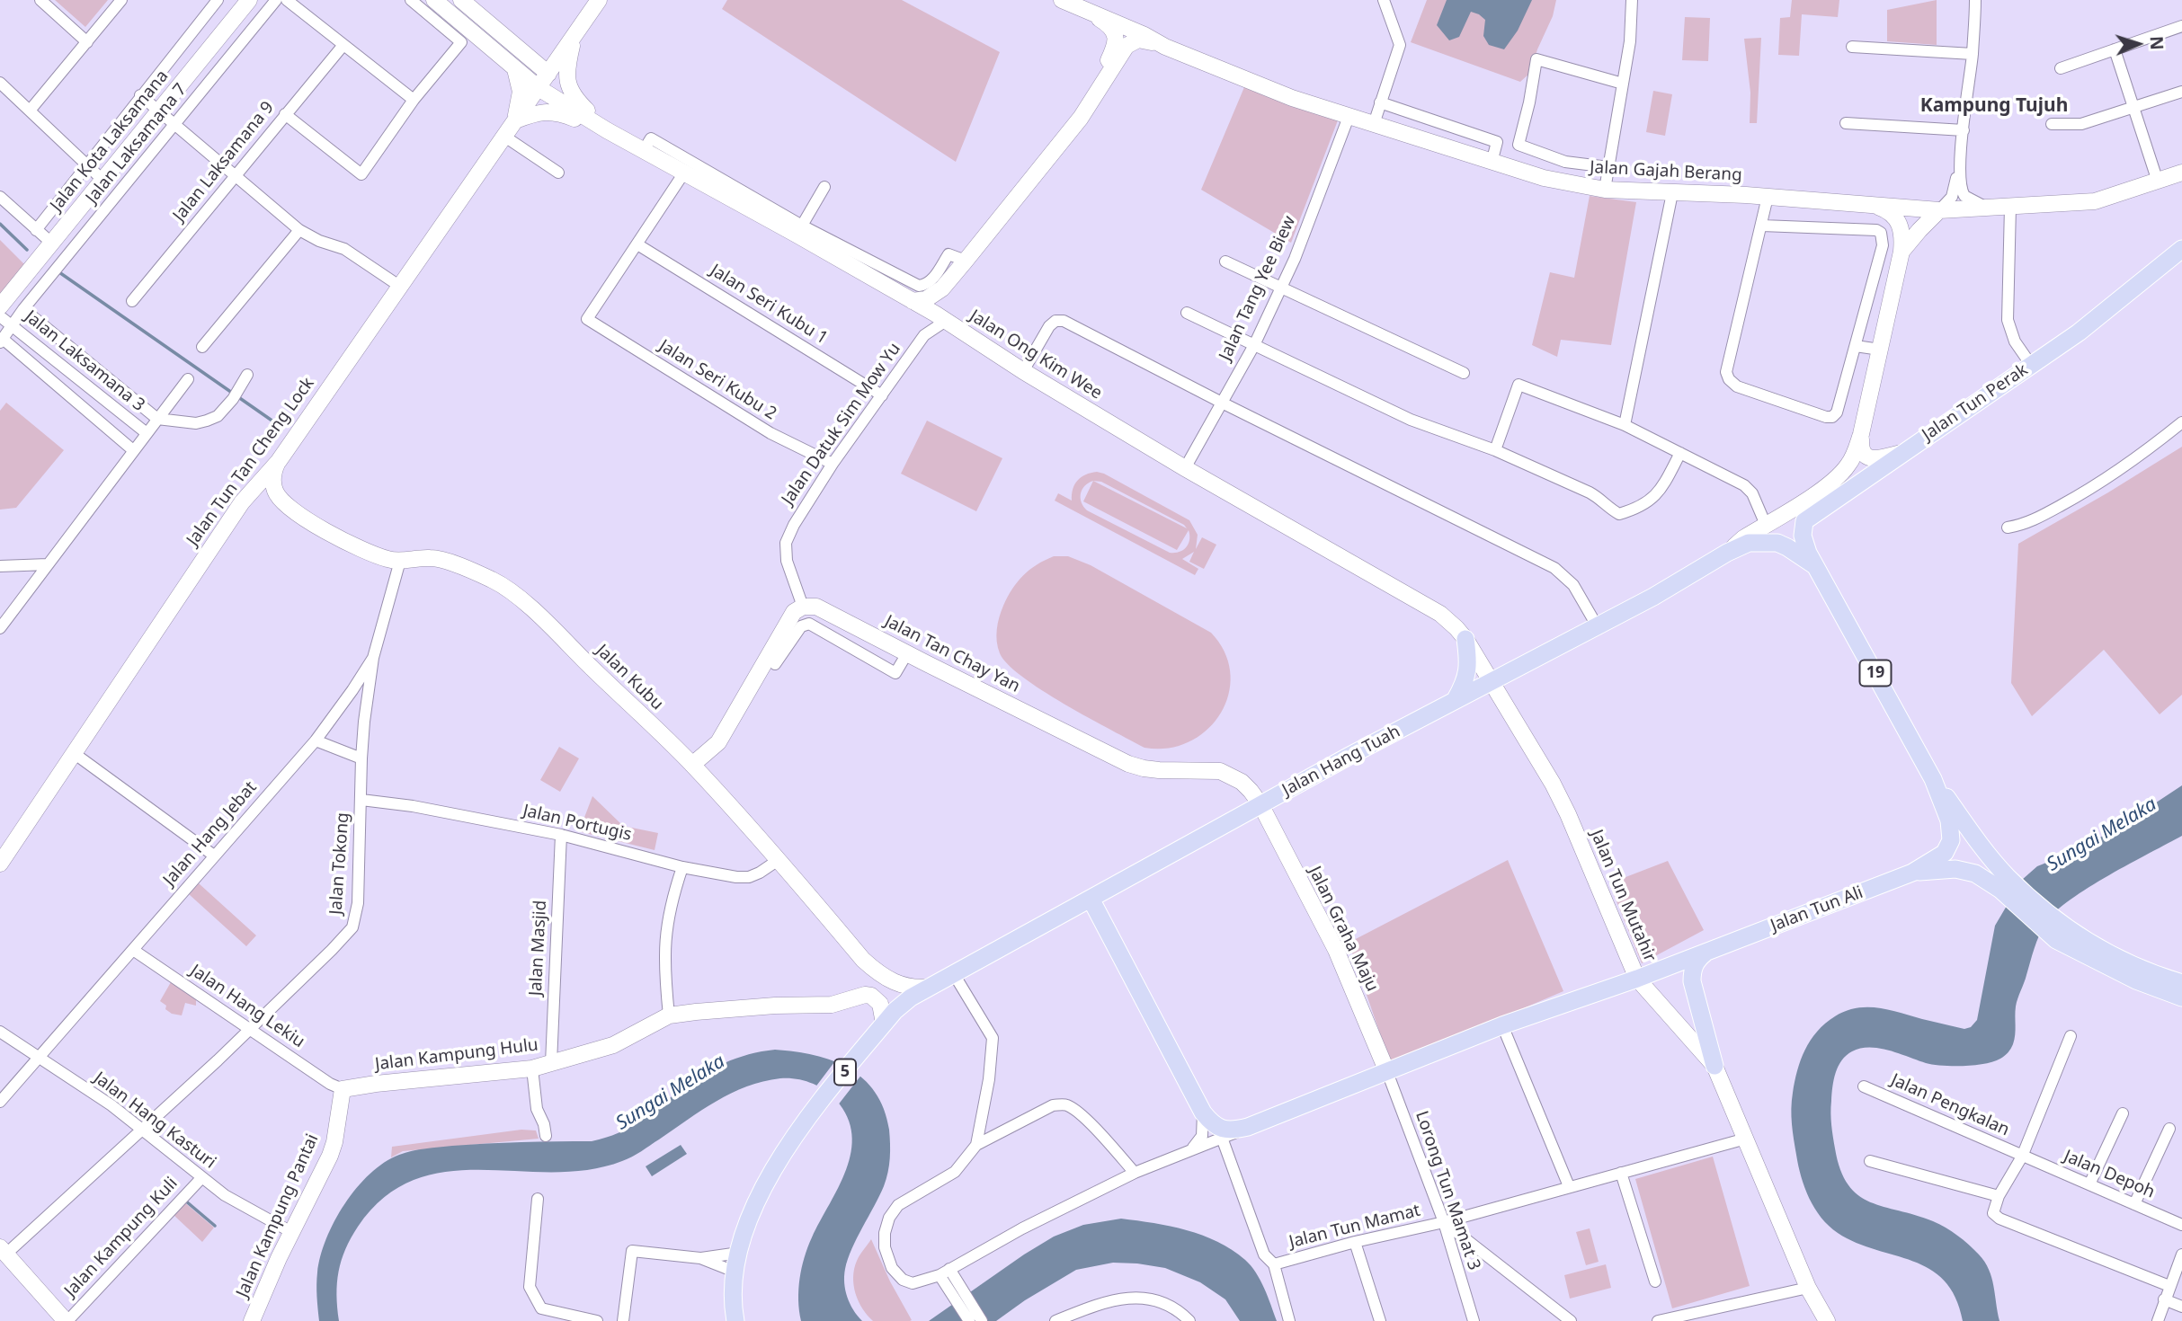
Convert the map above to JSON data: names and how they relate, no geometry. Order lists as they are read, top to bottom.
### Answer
{
  "streets": {
    "main road": [
      "Jalan Tun Perak",
      "19",
      "Jalan Hang Tuah",
      "Jalan Tun Ali",
      "5"
    ],
    "street": [
      "Jalan Kota Laksamana",
      "Jalan Laksamana 7",
      "Jalan Laksamana 9",
      "Jalan Gajah Berang",
      "Jalan Tang Yee Biew",
      "Jalan Seri Kubu 1",
      "Jalan Ong Kim Wee",
      "Jalan Laksamana 3",
      "Jalan Seri Kubu 2",
      "Jalan Datuk Sim Mow Yu",
      "Jalan Tun Tan Cheng Lock",
      "Jalan Tan Chay Yan",
      "Jalan Kubu",
      "Jalan Portugis",
      "Jalan Hang Jebat",
      "Jalan Tokong",
      "Jalan Tun Mutahir",
      "Jalan Graha Maju",
      "Jalan Masjid",
      "Jalan Hang Lekiu",
      "Jalan Kampung Hulu",
      "Jalan Pengkalan",
      "Jalan Hang Kasturi",
      "Jalan Depoh",
      "Lorong Tun Mamat 3",
      "Jalan Kampung Pantai",
      "Jalan Tun Mamat",
      "Jalan Kampung Kuli"
    ]
  },
  "crossings": [
    ["Jalan Laksamana 7", "Jalan Laksamana 3"],
    ["Jalan Gajah Berang", "Jalan Tang Yee Biew"],
    ["Jalan Tang Yee Biew", "Jalan Ong Kim Wee"],
    ["Jalan Seri Kubu 1", "Jalan Seri Kubu 2"],
    ["Jalan Seri Kubu 1", "Jalan Datuk Sim Mow Yu"],
    ["Jalan Ong Kim Wee", "Jalan Datuk Sim Mow Yu"],
    ["Jalan Ong Kim Wee", "Jalan Tun Tan Cheng Lock"],
    ["Jalan Ong Kim Wee", "Jalan Hang Tuah"],
    ["Jalan Ong Kim Wee", "Jalan Tun Mutahir"],
    ["Jalan Seri Kubu 2", "Jalan Datuk Sim Mow Yu"],
    ["Jalan Tun Perak", "Jalan Hang Tuah"],
    ["Jalan Tun Perak", "Jalan Tun Ali"],
    ["Jalan Datuk Sim Mow Yu", "Jalan Tan Chay Yan"],
    ["Jalan Tun Tan Cheng Lock", "Jalan Kubu"],
    ["Jalan Tan Chay Yan", "Jalan Hang Tuah"],
    ["Jalan Tan Chay Yan", "Jalan Graha Maju"],
    ["19", "Jalan Tun Ali"],
    ["Jalan Kubu", "Jalan Hang Tuah"],
    ["Jalan Kubu", "Jalan Portugis"],
    ["Jalan Kubu", "Jalan Hang Jebat"],
    ["Jalan Hang Tuah", "Jalan Tun Mutahir"],
    ["Jalan Hang Tuah", "Jalan Tun Ali"],
    ["Jalan Hang Tuah", "Jalan Graha Maju"],
    ["Jalan Hang Tuah", "5"],
    ["Jalan Portugis", "Jalan Tokong"],
    ["Jalan Portugis", "Jalan Masjid"],
    ["Jalan Hang Jebat", "Jalan Tokong"],
    ["Jalan Hang Jebat", "Jalan Hang Lekiu"],
    ["Jalan Hang Jebat", "Jalan Hang Kasturi"],
    ["Jalan Tokong", "Jalan Hang Lekiu"],
    ["Jalan Tokong", "Jalan Hang Kasturi"],
    ["Jalan Tun Mutahir", "Jalan Tun Ali"],
    ["Jalan Tun Mutahir", "Jalan Tun Mamat"],
    ["Jalan Tun Ali", "Jalan Graha Maju"],
    ["Jalan Tun Ali", "Lorong Tun Mamat 3"],
    ["Jalan Graha Maju", "Lorong Tun Mamat 3"],
    ["Jalan Masjid", "Jalan Kampung Hulu"],
    ["Jalan Hang Lekiu", "Jalan Kampung Hulu"],
    ["Jalan Hang Lekiu", "Jalan Kampung Pantai"],
    ["Jalan Kampung Hulu", "Jalan Kampung Pantai"],
    ["Jalan Pengkalan", "Jalan Depoh"],
    ["Jalan Hang Kasturi", "Jalan Kampung Pantai"],
    ["Jalan Hang Kasturi", "Jalan Kampung Kuli"],
    ["Lorong Tun Mamat 3", "Jalan Tun Mamat"]
  ],
  "districts": ["Kampung Tujuh"],
  "water": ["Sungai Melaka"],
  "north": "right"
}
